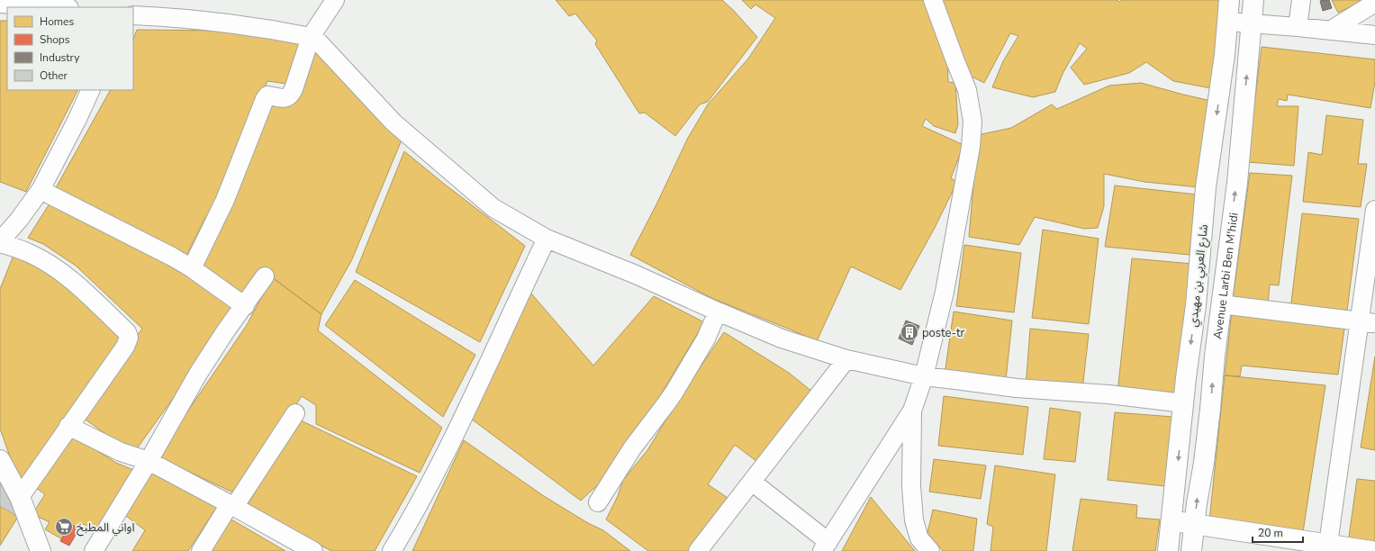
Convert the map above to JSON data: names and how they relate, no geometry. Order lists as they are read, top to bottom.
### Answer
{
  "streets": {
    "main road": ["شارع العربي بن مهيدي", "Avenue Larbi Ben M'hidi"]
  },
  "one_way": ["شارع العربي بن مهيدي", "Avenue Larbi Ben M'hidi"],
  "places": {
    "building": ["poste-tr"],
    "supermarket": ["اواني المطبخ"]
  },
  "legend": [
    "Homes",
    "Shops",
    "Industry",
    "Other"
  ],
  "scale_bar": "20 m"
}
